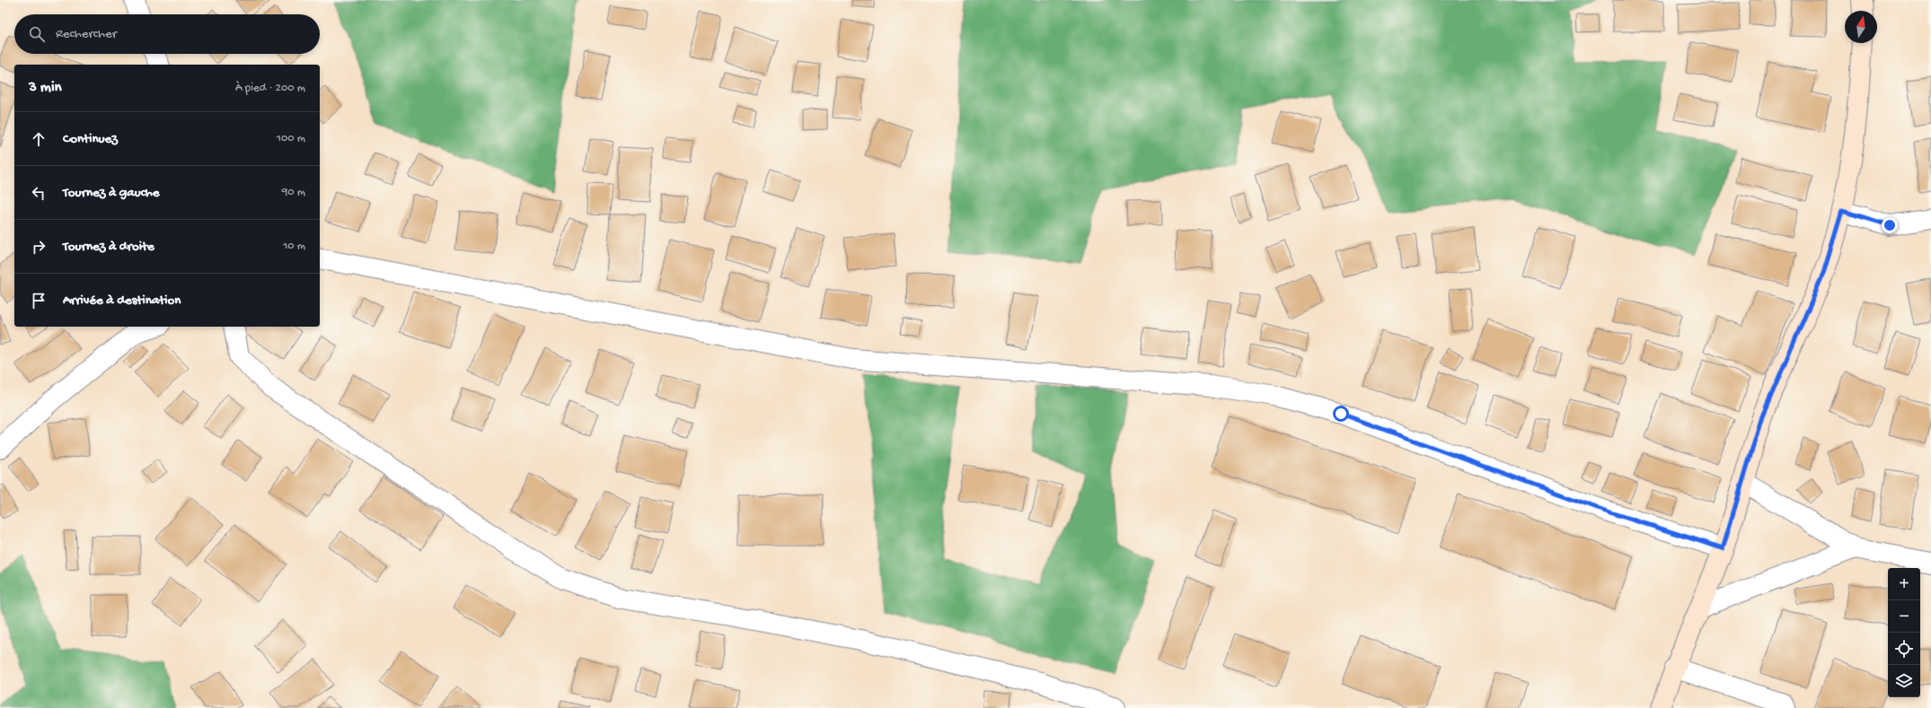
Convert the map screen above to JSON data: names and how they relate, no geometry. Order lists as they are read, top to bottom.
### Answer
{
  "north": "top",
  "page": {
    "search": "Rechercher",
    "heading": ["3 min", "À pied · 200 m"],
    "list": [
      ["Continuez", "100 m"],
      ["Tournez à gauche", "90 m"],
      ["Tournez à droite", "10 m"],
      "Arrivée à destination"
    ],
    "map_buttons": ["+", "−"]
  }
}
